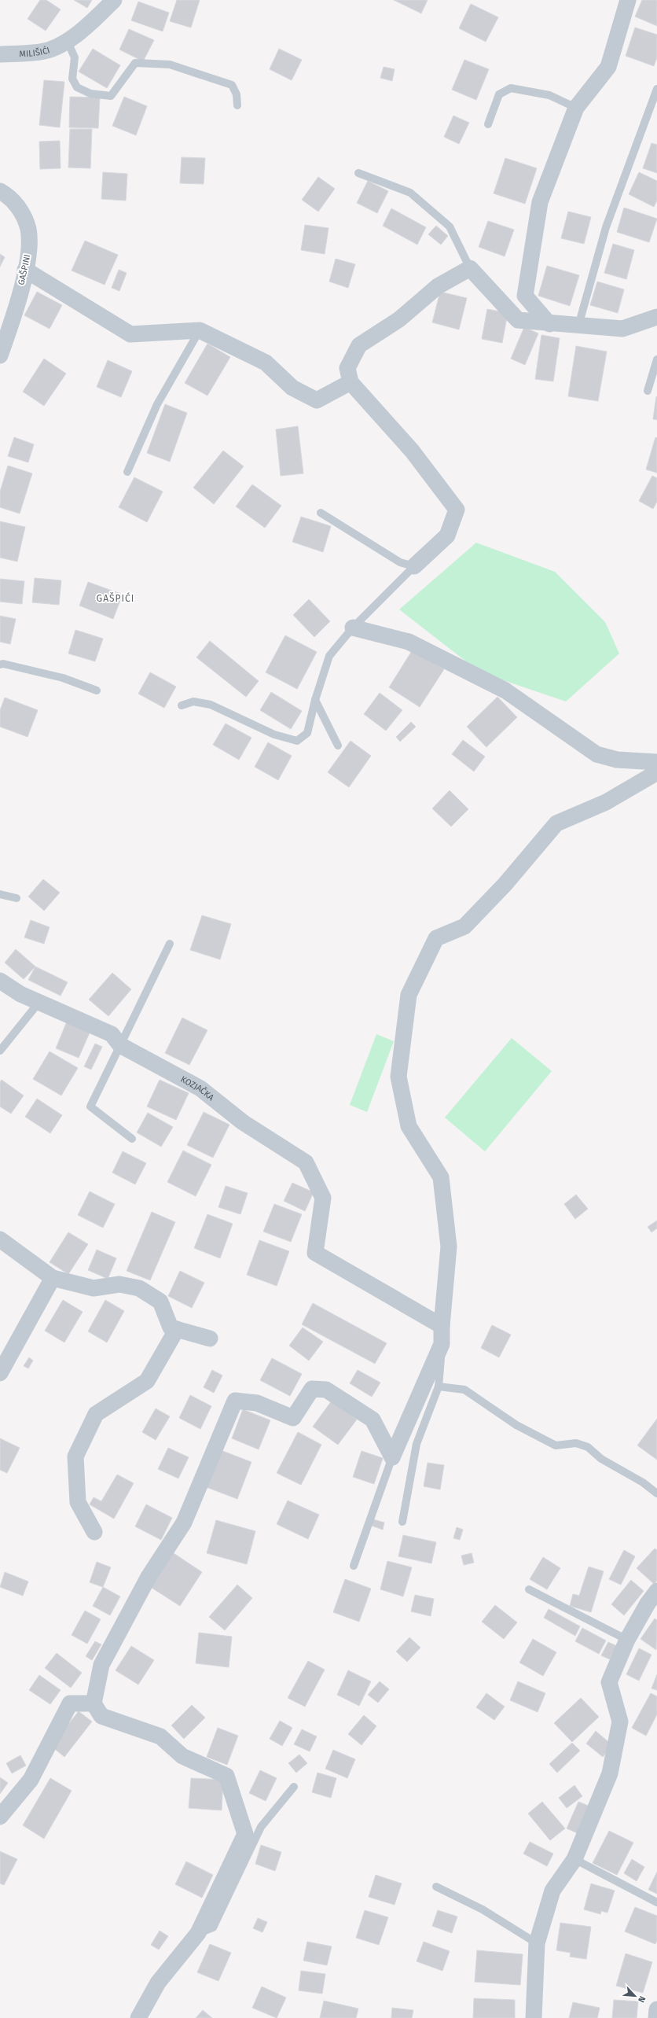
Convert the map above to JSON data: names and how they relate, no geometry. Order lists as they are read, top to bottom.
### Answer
{
  "streets": {
    "street": ["MILIŠIĆI", "GAŠPINI", "KOZJAČKA"]
  },
  "districts": ["GAŠPIĆI"],
  "north": "bottom right"
}
